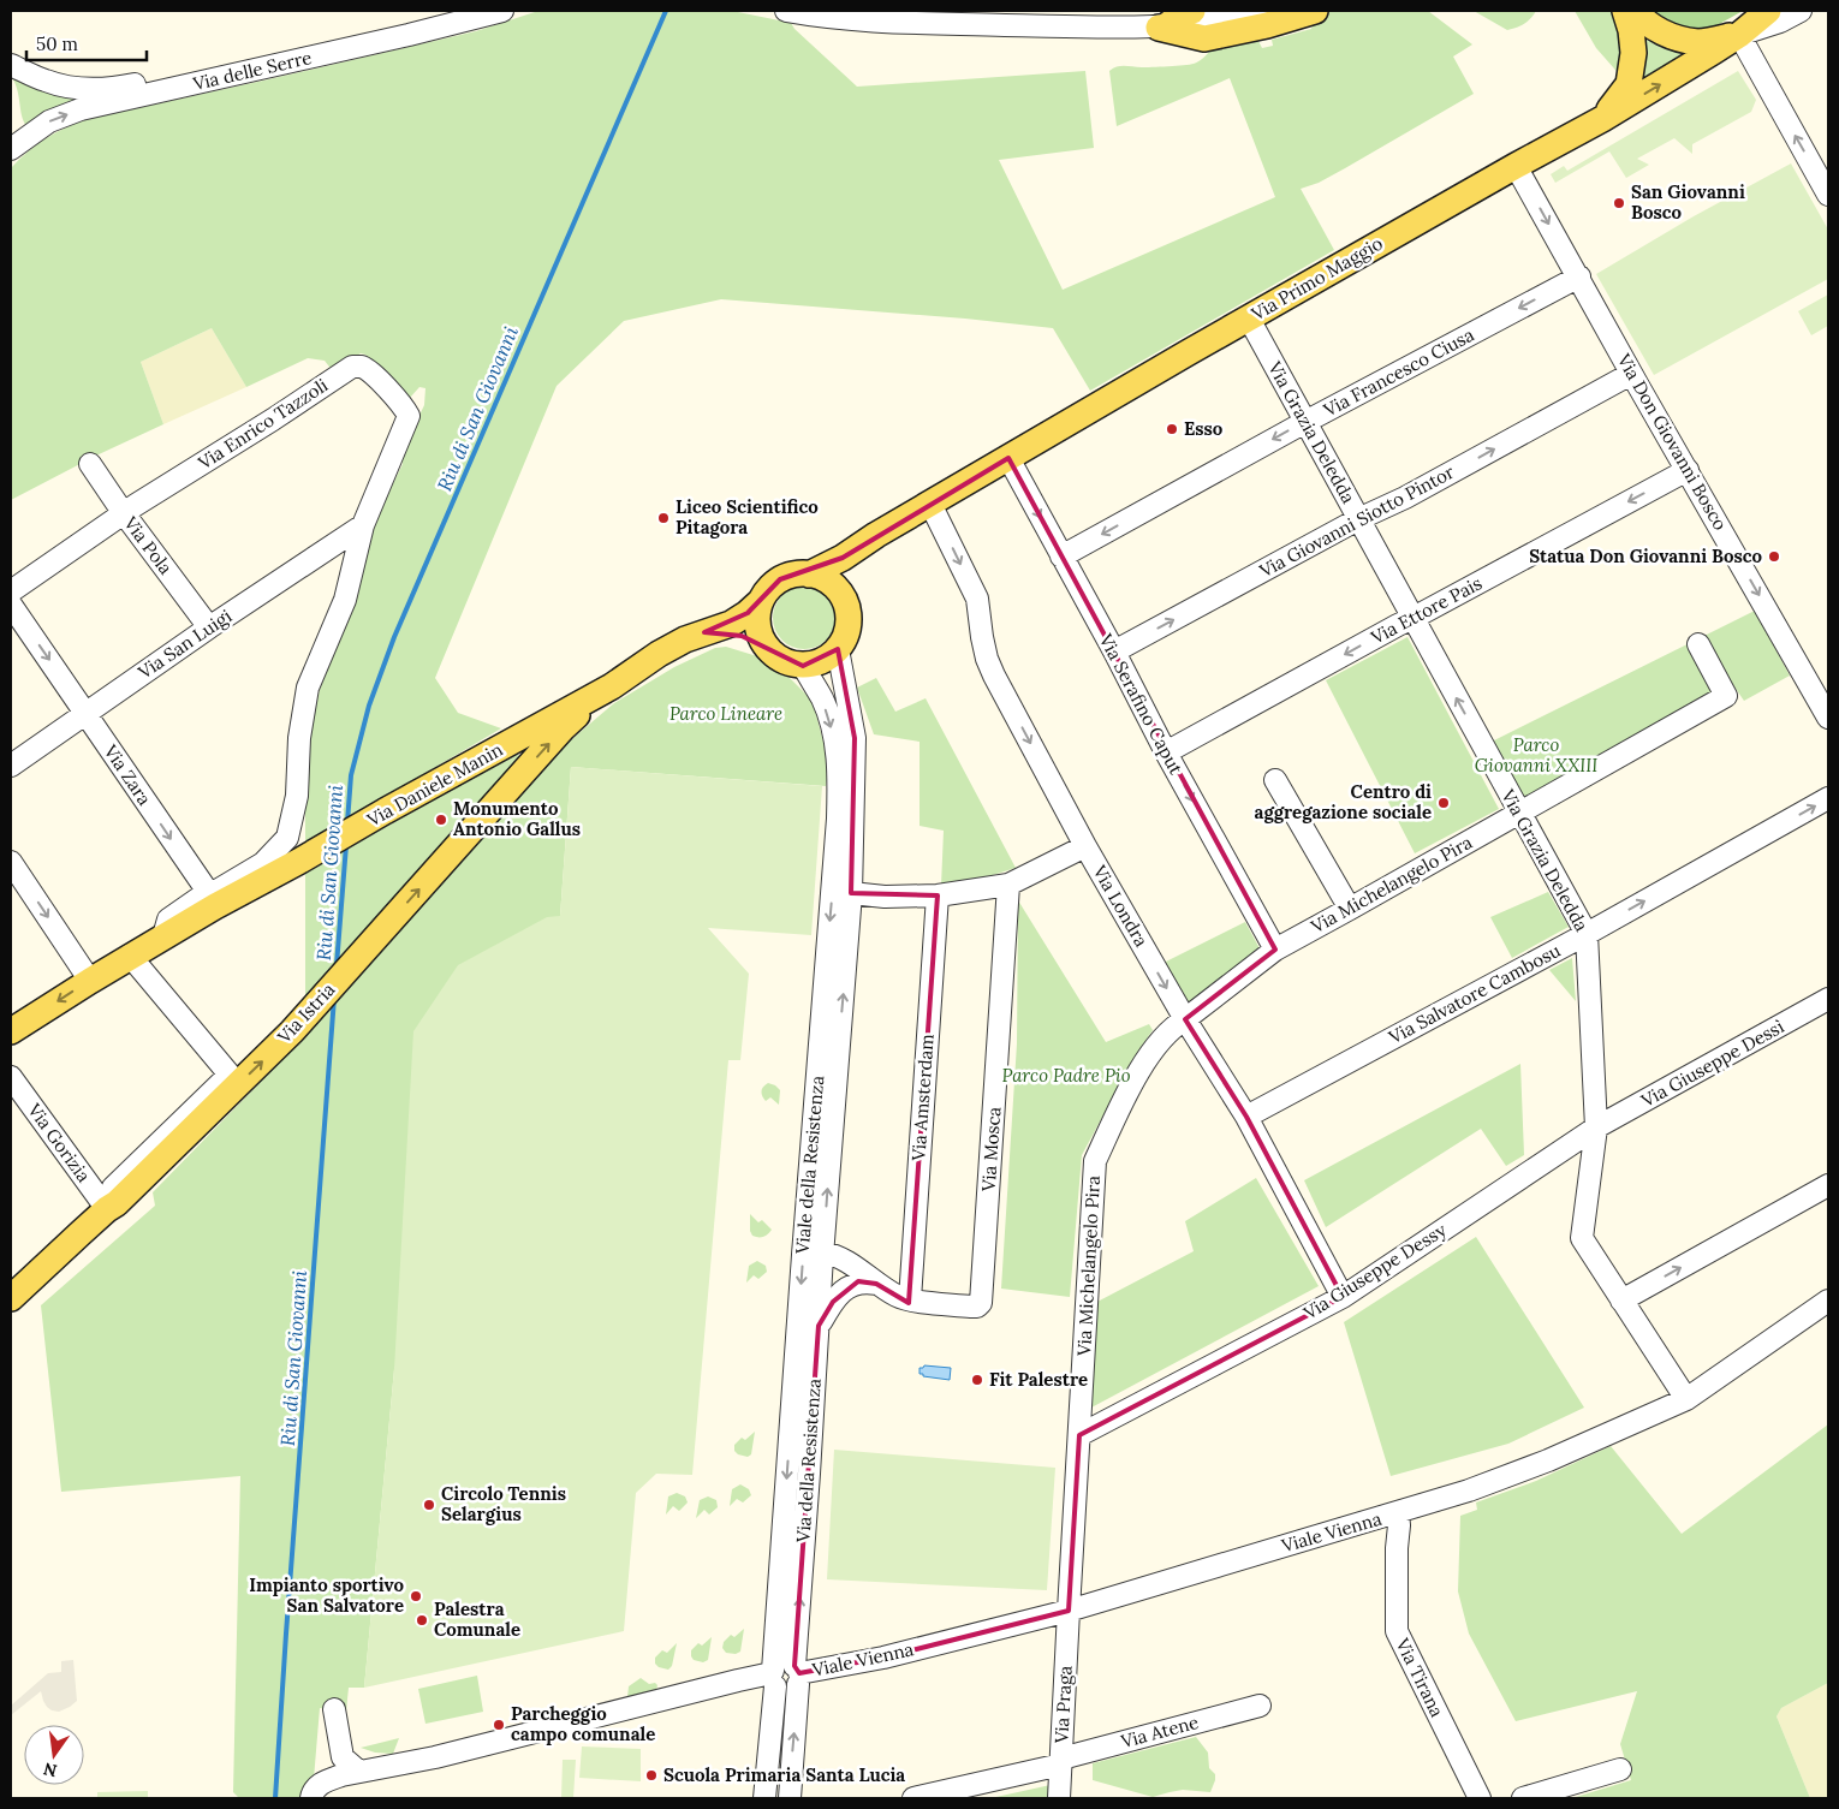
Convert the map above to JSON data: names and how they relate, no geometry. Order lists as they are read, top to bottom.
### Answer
{
  "streets": {
    "main road": ["Via Primo Maggio", "Via Daniele Manin", "Via Istria"],
    "street": [
      "Via delle Serre",
      "Via Francesco Ciusa",
      "Via Enrico Tazzoli",
      "Via Grazia Deledda",
      "Via Don Giovanni Bosco",
      "Via Giovanni Siotto Pintor",
      "Via Pola",
      "Via Ettore Pais",
      "Via San Luigi",
      "Via Serafino Caput",
      "Via Zara",
      "Via Michelangelo Pira",
      "Via Londra",
      "Via Salvatore Cambosu",
      "Via Giuseppe Dessì",
      "Via Amsterdam",
      "Via Gorizia",
      "Via Mosca",
      "Viale della Resistenza",
      "Via Giuseppe Dessy",
      "Via della Resistenza",
      "Viale Vienna",
      "Via Tirana",
      "Via Praga",
      "Via Atene"
    ]
  },
  "crossings": [
    ["Via Primo Maggio", "Via Grazia Deledda"],
    ["Via Primo Maggio", "Via Don Giovanni Bosco"],
    ["Via Primo Maggio", "Via Serafino Caput"],
    ["Via Primo Maggio", "Via Daniele Manin"],
    ["Via Primo Maggio", "Via Londra"],
    ["Via Primo Maggio", "Viale della Resistenza"],
    ["Via Francesco Ciusa", "Via Grazia Deledda"],
    ["Via Francesco Ciusa", "Via Don Giovanni Bosco"],
    ["Via Francesco Ciusa", "Via Serafino Caput"],
    ["Via Enrico Tazzoli", "Via Pola"],
    ["Via Enrico Tazzoli", "Via San Luigi"],
    ["Via Grazia Deledda", "Via Giovanni Siotto Pintor"],
    ["Via Grazia Deledda", "Via Ettore Pais"],
    ["Via Grazia Deledda", "Via Michelangelo Pira"],
    ["Via Grazia Deledda", "Via Salvatore Cambosu"],
    ["Via Grazia Deledda", "Via Giuseppe Dessì"],
    ["Via Grazia Deledda", "Via Giuseppe Dessy"],
    ["Via Grazia Deledda", "Viale Vienna"],
    ["Via Don Giovanni Bosco", "Via Giovanni Siotto Pintor"],
    ["Via Don Giovanni Bosco", "Via Ettore Pais"],
    ["Via Giovanni Siotto Pintor", "Via Serafino Caput"],
    ["Via Pola", "Via San Luigi"],
    ["Via Ettore Pais", "Via Serafino Caput"],
    ["Via San Luigi", "Via Zara"],
    ["Via Serafino Caput", "Via Michelangelo Pira"],
    ["Via Daniele Manin", "Via Istria"],
    ["Via Daniele Manin", "Viale della Resistenza"],
    ["Via Michelangelo Pira", "Via Londra"],
    ["Via Michelangelo Pira", "Via Giuseppe Dessy"],
    ["Via Michelangelo Pira", "Viale Vienna"],
    ["Via Michelangelo Pira", "Via Praga"],
    ["Via Londra", "Via Salvatore Cambosu"],
    ["Via Londra", "Via Giuseppe Dessy"],
    ["Via Istria", "Via Gorizia"],
    ["Via Giuseppe Dessì", "Via Giuseppe Dessy"],
    ["Via Amsterdam", "Via Mosca"],
    ["Via Mosca", "Viale della Resistenza"],
    ["Via Mosca", "Via della Resistenza"],
    ["Viale della Resistenza", "Via della Resistenza"],
    ["Viale della Resistenza", "Viale Vienna"],
    ["Via della Resistenza", "Viale Vienna"],
    ["Viale Vienna", "Via Tirana"],
    ["Viale Vienna", "Via Praga"],
    ["Via Praga", "Via Atene"]
  ],
  "one_way": [
    "Via Francesco Ciusa",
    "Via Don Giovanni Bosco",
    "Via Giovanni Siotto Pintor",
    "Via Ettore Pais",
    "Via Londra",
    "Via Salvatore Cambosu",
    "Via Istria",
    "Via della Resistenza"
  ],
  "water": ["Riu di San Giovanni"],
  "parks": ["Parco Lineare", "Parco Giovanni XXIII", "Parco Padre Pio"],
  "places": [
    "San Giovanni Bosco",
    "Esso",
    "Liceo Scientifico Pitagora",
    "Statua Don Giovanni Bosco",
    "Centro di aggregazione sociale",
    "Monumento Antonio Gallus",
    "Fit Palestre",
    "Circolo Tennis Selargius",
    "Impianto sportivo San Salvatore",
    "Palestra Comunale",
    "Parcheggio campo comunale",
    "Scuola Primaria Santa Lucia"
  ],
  "scale_bar": "50 m",
  "north": "bottom"
}
